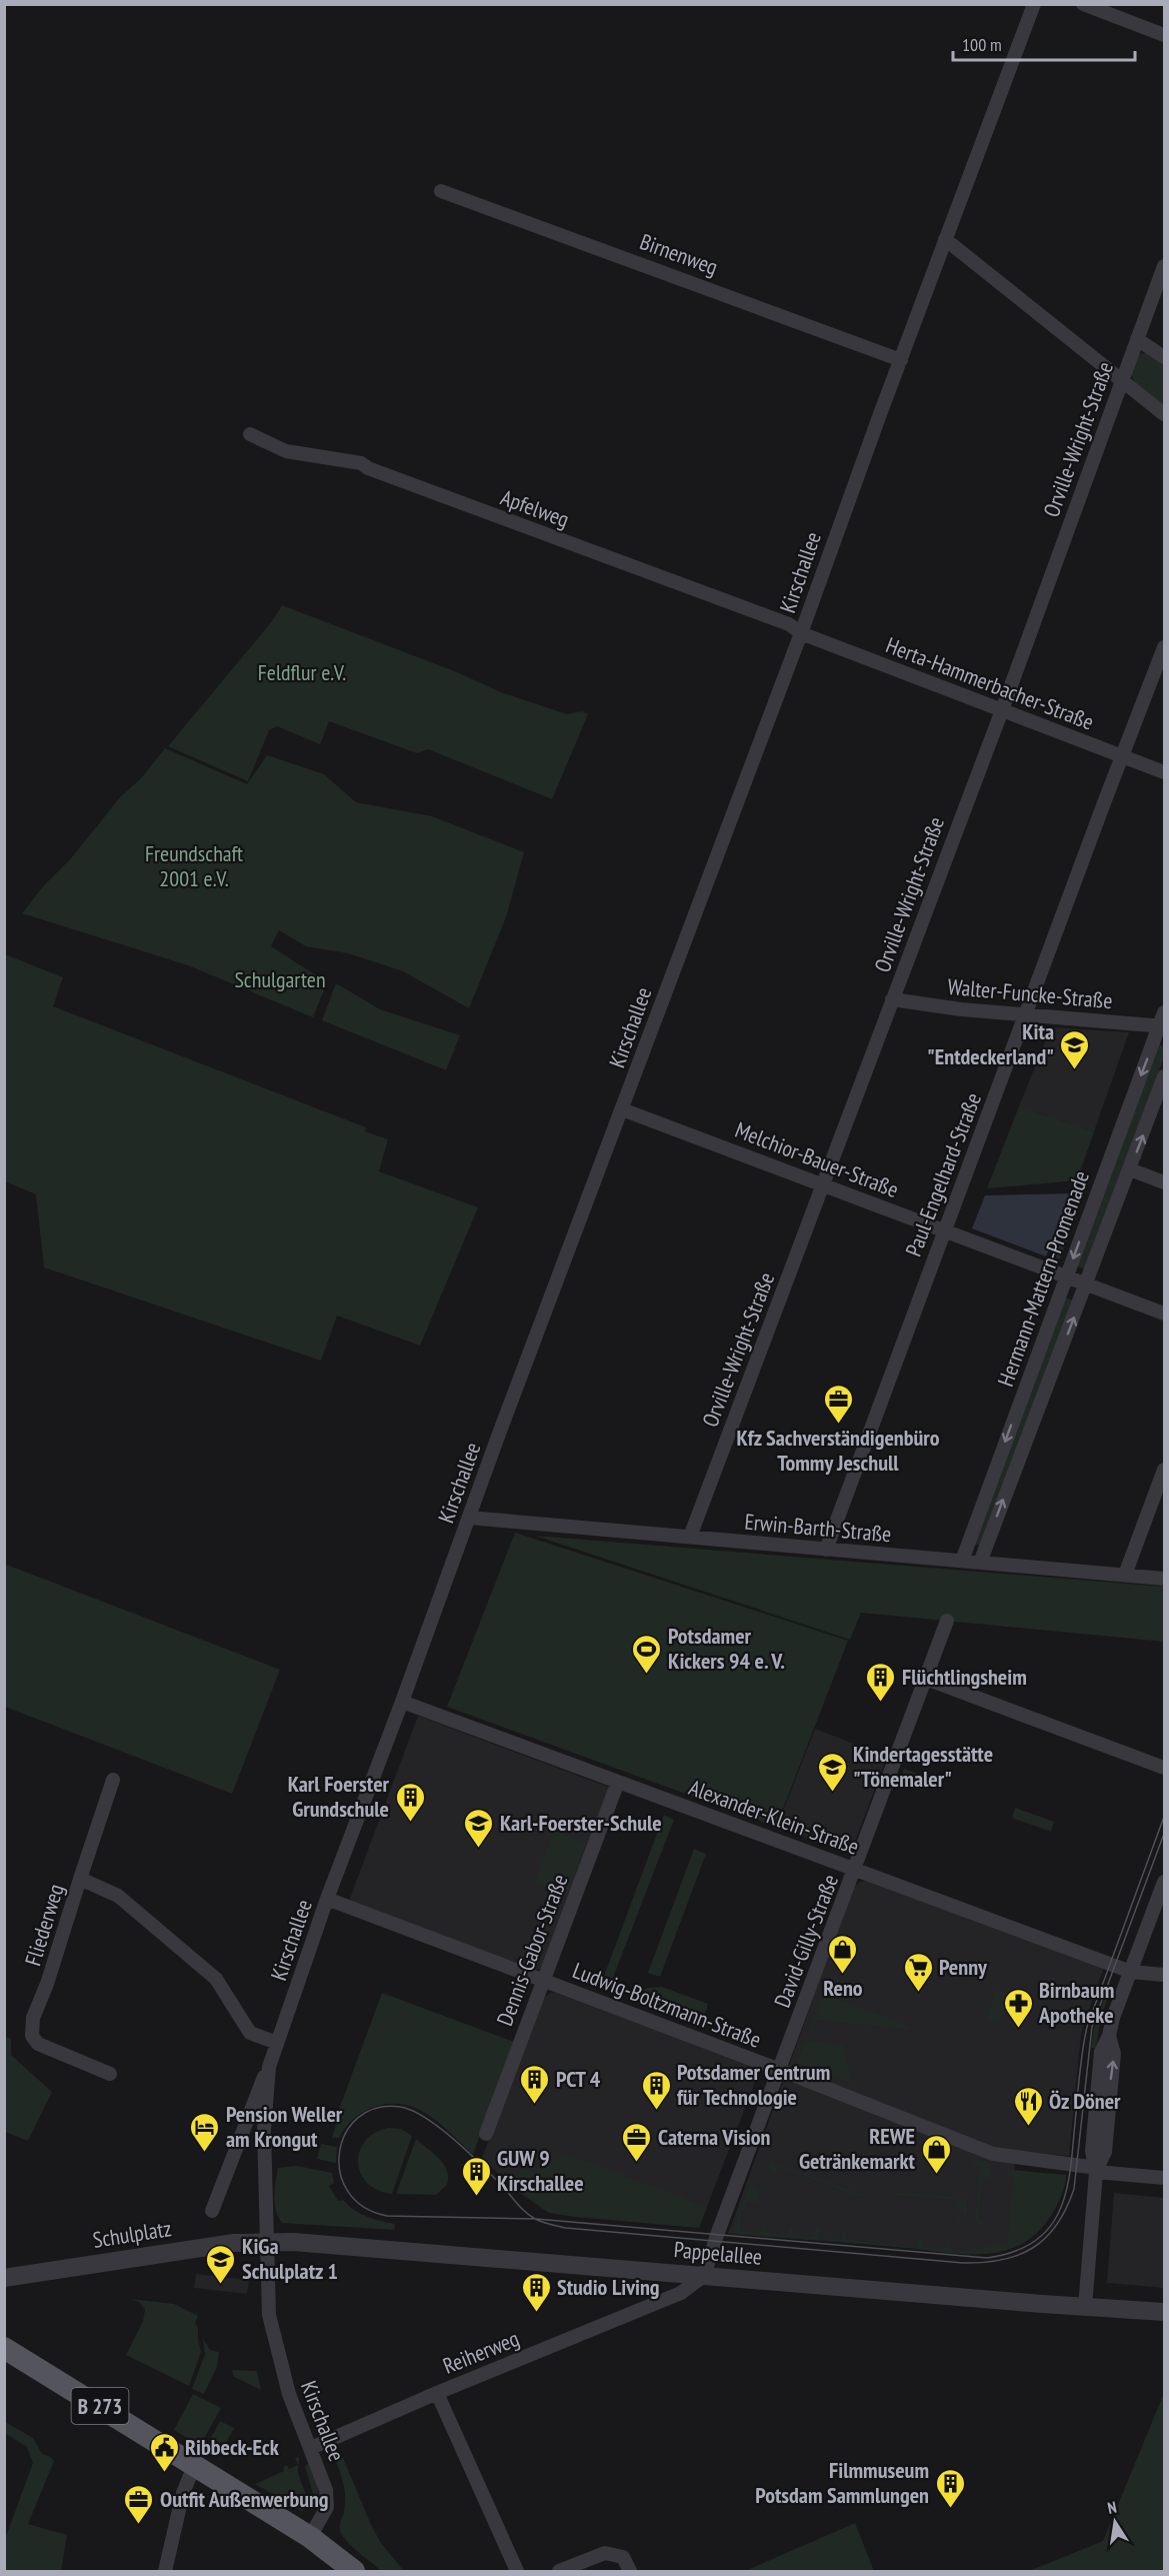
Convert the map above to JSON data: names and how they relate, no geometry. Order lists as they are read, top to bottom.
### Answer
{
  "streets": {
    "main road": ["B 273"],
    "street": [
      "Birnenweg",
      "Orville-Wright-Straße",
      "Apfelweg",
      "Kirschallee",
      "Herta-Hammerbacher-Straße",
      "Walter-Funcke-Straße",
      "Melchior-Bauer-Straße",
      "Paul-Engelhard-Straße",
      "Hermann-Mattern-Promenade",
      "Erwin-Barth-Straße",
      "Alexander-Klein-Straße",
      "Fliederweg",
      "David-Gilly-Straße",
      "Dennis-Gabor-Straße",
      "Ludwig-Boltzmann-Straße",
      "Schulplatz",
      "Pappelallee",
      "Reiherweg"
    ]
  },
  "crossings": [
    ["Birnenweg", "Kirschallee"],
    ["Orville-Wright-Straße", "Herta-Hammerbacher-Straße"],
    ["Orville-Wright-Straße", "Walter-Funcke-Straße"],
    ["Orville-Wright-Straße", "Melchior-Bauer-Straße"],
    ["Orville-Wright-Straße", "Erwin-Barth-Straße"],
    ["Apfelweg", "Kirschallee"],
    ["Apfelweg", "Herta-Hammerbacher-Straße"],
    ["Kirschallee", "Herta-Hammerbacher-Straße"],
    ["Kirschallee", "Melchior-Bauer-Straße"],
    ["Kirschallee", "Erwin-Barth-Straße"],
    ["Kirschallee", "Alexander-Klein-Straße"],
    ["Kirschallee", "Ludwig-Boltzmann-Straße"],
    ["Kirschallee", "Schulplatz"],
    ["Kirschallee", "Pappelallee"],
    ["Kirschallee", "Reiherweg"],
    ["Kirschallee", "B 273"],
    ["Herta-Hammerbacher-Straße", "Paul-Engelhard-Straße"],
    ["Walter-Funcke-Straße", "Paul-Engelhard-Straße"],
    ["Walter-Funcke-Straße", "Hermann-Mattern-Promenade"],
    ["Melchior-Bauer-Straße", "Paul-Engelhard-Straße"],
    ["Melchior-Bauer-Straße", "Hermann-Mattern-Promenade"],
    ["Paul-Engelhard-Straße", "Erwin-Barth-Straße"],
    ["Hermann-Mattern-Promenade", "Erwin-Barth-Straße"],
    ["Alexander-Klein-Straße", "David-Gilly-Straße"],
    ["Alexander-Klein-Straße", "Dennis-Gabor-Straße"],
    ["David-Gilly-Straße", "Ludwig-Boltzmann-Straße"],
    ["David-Gilly-Straße", "Pappelallee"],
    ["David-Gilly-Straße", "Reiherweg"],
    ["Dennis-Gabor-Straße", "Ludwig-Boltzmann-Straße"],
    ["Schulplatz", "Pappelallee"],
    ["Pappelallee", "Reiherweg"]
  ],
  "parks": ["Feldflur e.V.", "Freundschaft 2001 e.V.", "Schulgarten"],
  "places": {
    "school or university": [
      "Kita \"Entdeckerland\"",
      "Kindertagesstätte \"Tönemaler\"",
      "Karl-Foerster-Schule",
      "KiGa Schulplatz 1"
    ],
    "office": ["Kfz Sachverständigenbüro Tommy Jeschull", "Caterna Vision", "Outfit Außenwerbung"],
    "sports": ["Potsdamer Kickers 94 e. V."],
    "building": [
      "Flüchtlingsheim",
      "Karl Foerster Grundschule",
      "PCT 4",
      "Potsdamer Centrum für Technologie",
      "GUW 9 Kirschallee",
      "Studio Living",
      "Filmmuseum Potsdam Sammlungen"
    ],
    "shop": ["Reno", "REWE Getränkemarkt"],
    "supermarket": ["Penny"],
    "pharmacy": ["Birnbaum Apotheke"],
    "restaurant": ["Öz Döner"],
    "hotel": ["Pension Weller am Krongut"],
    "public building": ["Ribbeck-Eck"]
  },
  "scale_bar": "100 m",
  "north": "top"
}
